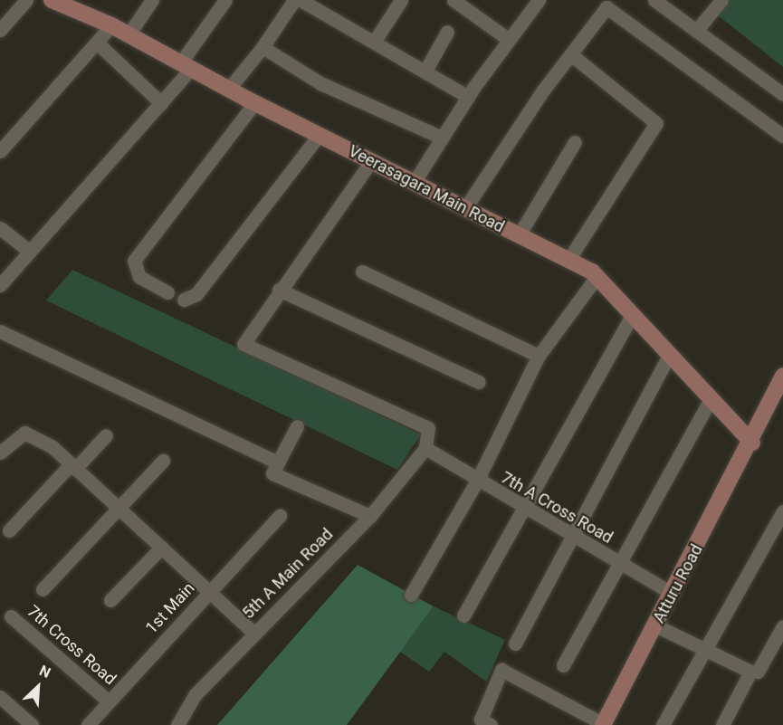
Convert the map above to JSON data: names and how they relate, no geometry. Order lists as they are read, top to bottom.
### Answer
{
  "streets": {
    "street": [
      "Veerasagara Main Road",
      "7th A Cross Road",
      "5th A Main Road",
      "Atturu Road",
      "1st Main",
      "7th Cross Road"
    ]
  },
  "crossings": [
    ["Veerasagara Main Road", "Atturu Road"],
    ["7th A Cross Road", "5th A Main Road"],
    ["7th A Cross Road", "Atturu Road"],
    ["1st Main", "7th Cross Road"]
  ],
  "north": "top right"
}
